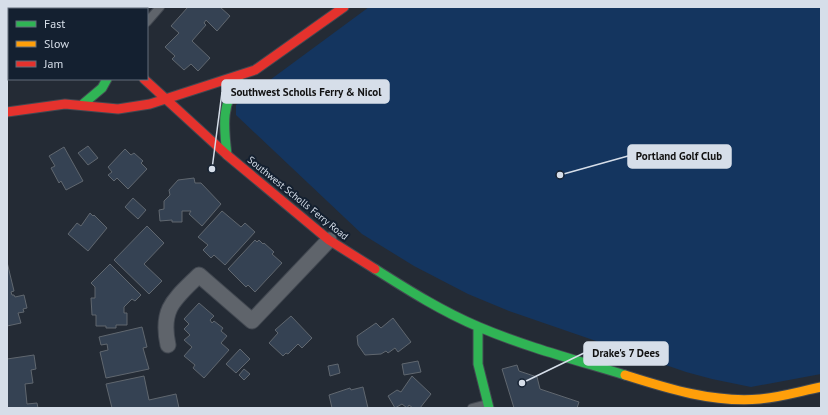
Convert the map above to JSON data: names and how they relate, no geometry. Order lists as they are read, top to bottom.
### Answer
{
  "streets": {
    "main road": ["Southwest Scholls Ferry Road"]
  },
  "places": ["Southwest Scholls Ferry & Nicol", "Portland Golf Club", "Drake's 7 Dees"],
  "legend": ["Fast", "Slow", "Jam"]
}
